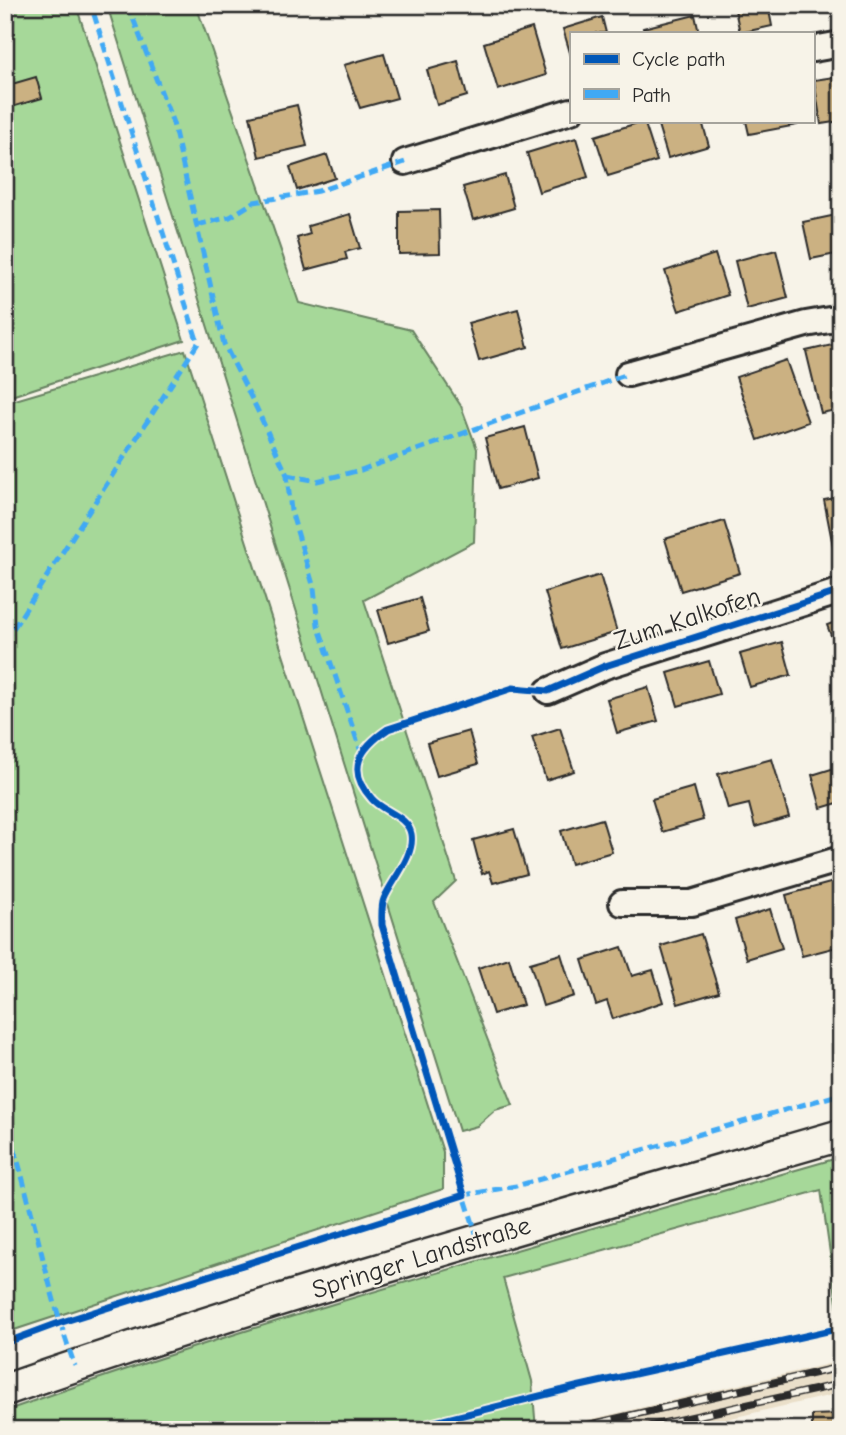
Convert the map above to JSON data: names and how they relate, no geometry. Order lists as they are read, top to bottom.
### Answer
{
  "streets": {
    "main road": ["Springer Landstraße"],
    "street": ["Zum Kalkofen"]
  },
  "legend": ["Cycle path", "Path"]
}
